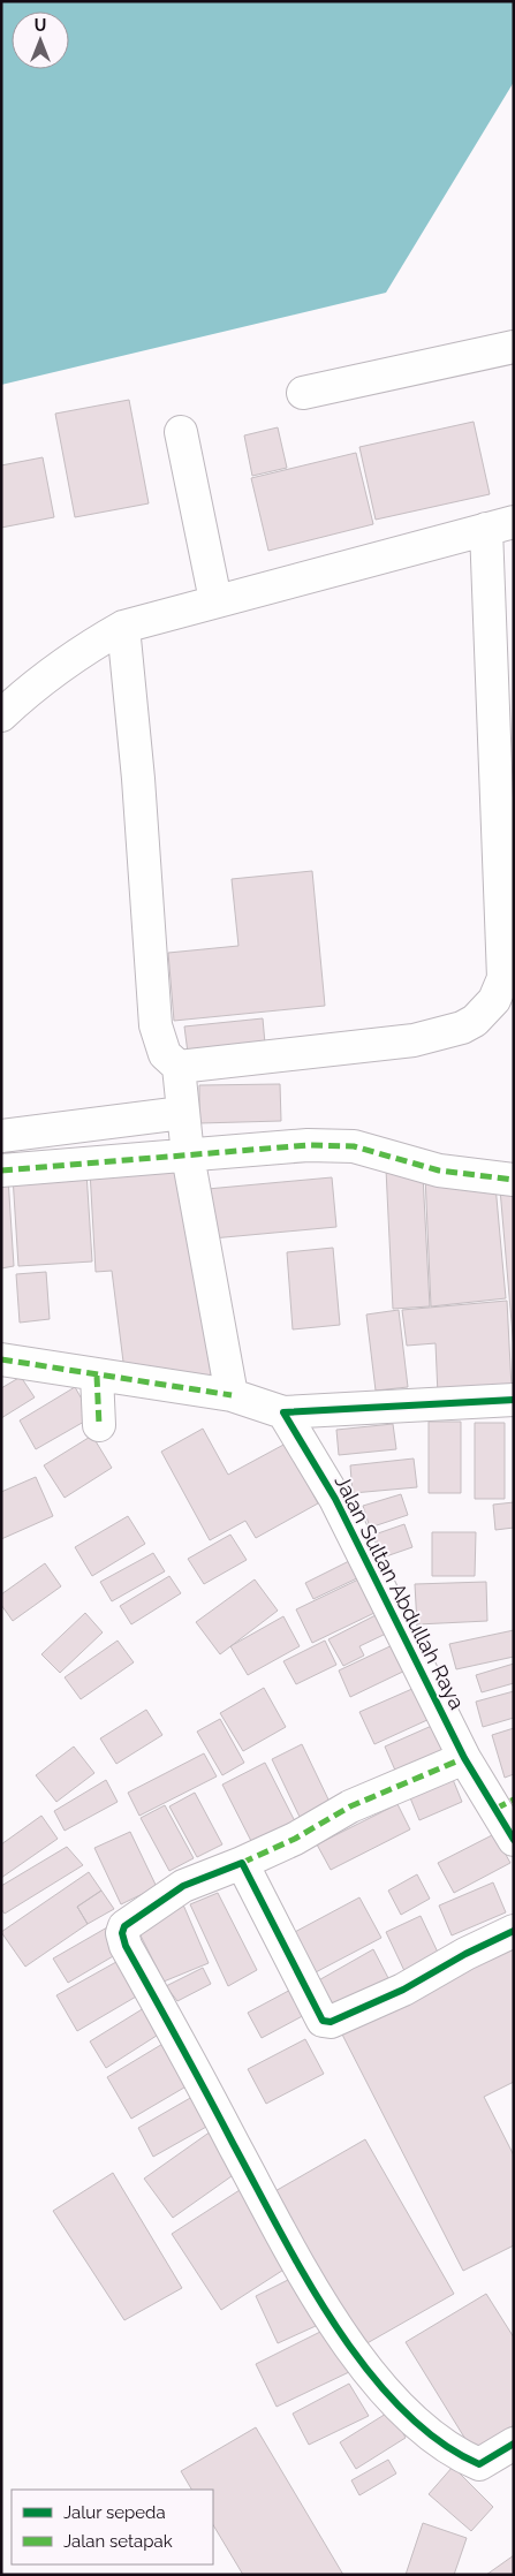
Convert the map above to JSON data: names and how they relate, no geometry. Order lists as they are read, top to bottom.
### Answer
{
  "streets": {
    "street": ["Jalan Sultan Abdullah Raya"]
  },
  "legend": ["Jalur sepeda", "Jalan setapak"],
  "north": "top"
}
